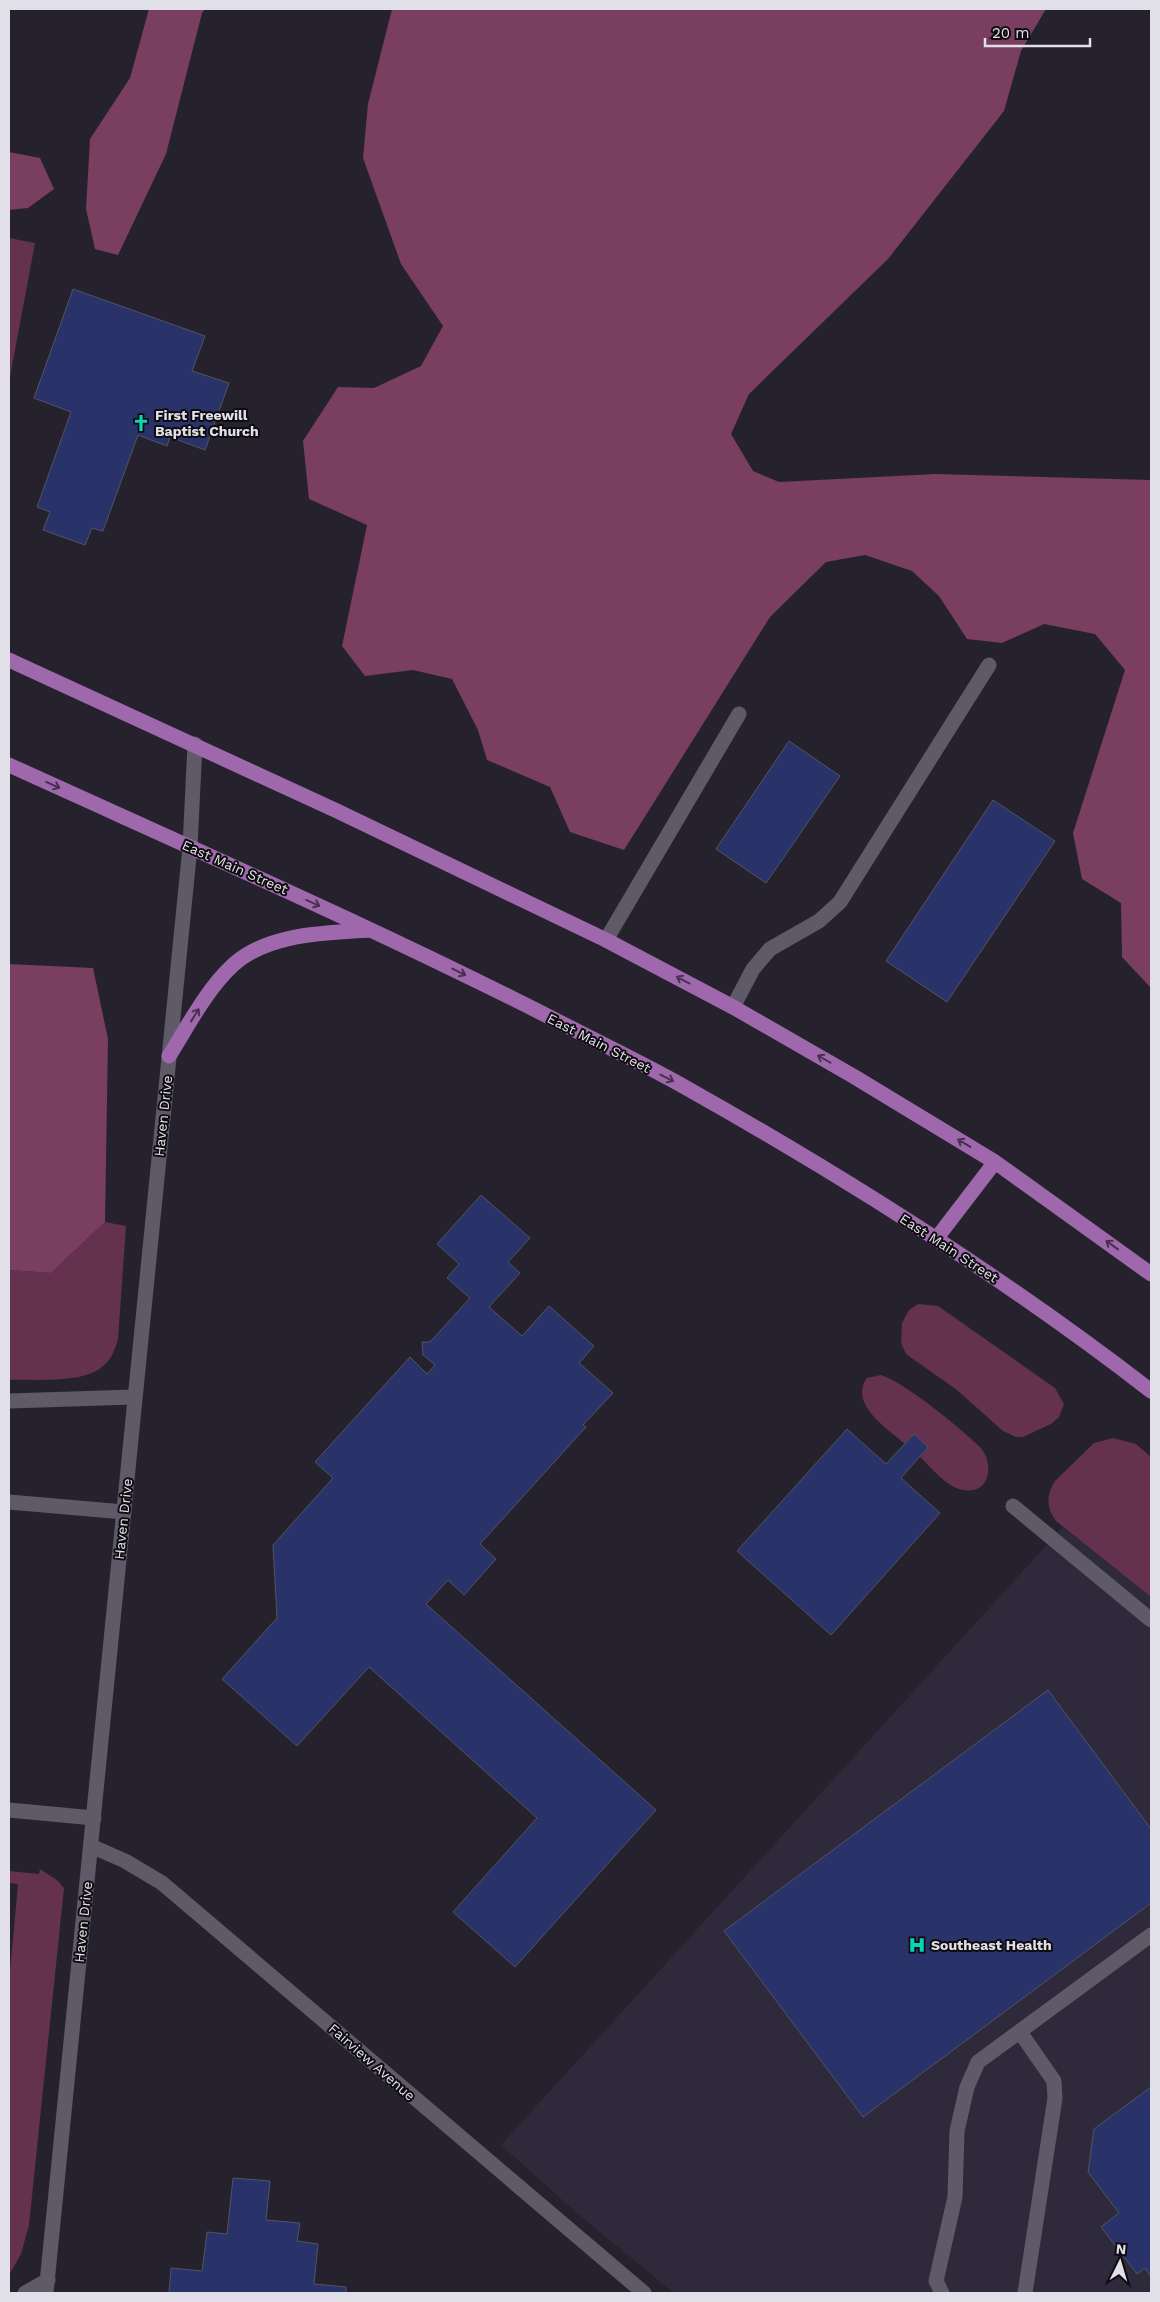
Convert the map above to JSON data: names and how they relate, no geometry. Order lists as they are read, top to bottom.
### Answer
{
  "streets": {
    "main road": ["East Main Street"],
    "street": ["Haven Drive", "Fairview Avenue"]
  },
  "crossings": [
    ["East Main Street", "Haven Drive"],
    ["Haven Drive", "Fairview Avenue"]
  ],
  "places": {
    "church": ["First Freewill Baptist Church"],
    "hospital": ["Southeast Health"]
  },
  "scale_bar": "20 m",
  "north": "top"
}
